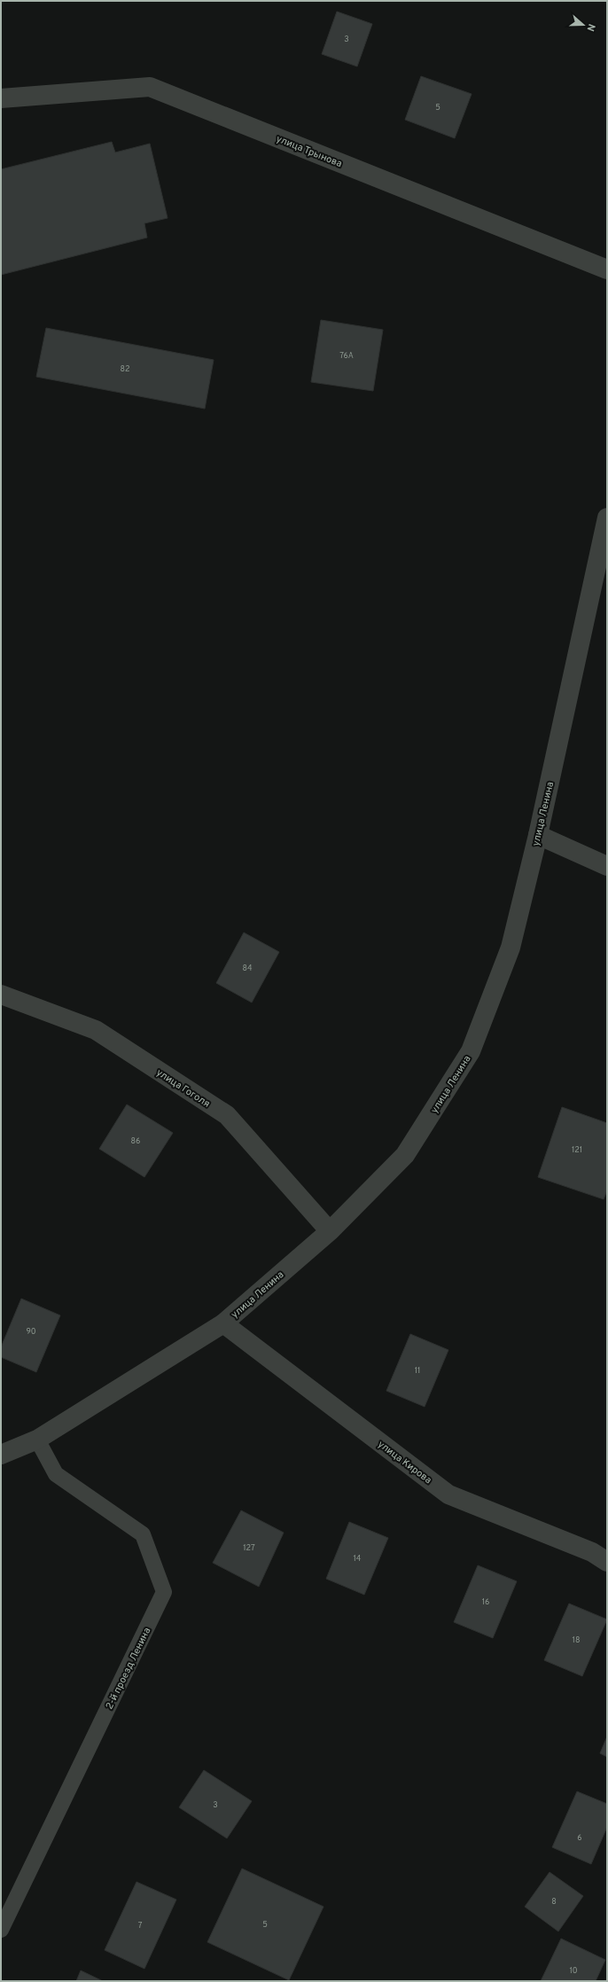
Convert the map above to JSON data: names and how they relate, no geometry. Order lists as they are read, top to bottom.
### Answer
{
  "streets": {
    "street": [
      "улица Трынова",
      "улица Ленина",
      "улица Гоголя",
      "улица Кирова"
    ],
    "lane": ["2-й проезд Ленина"]
  },
  "crossings": [
    ["улица Ленина", "улица Гоголя"],
    ["улица Ленина", "улица Кирова"],
    ["улица Ленина", "2-й проезд Ленина"]
  ],
  "house_numbers": [
    "3",
    "5",
    "76А",
    "82",
    "84",
    "86",
    "121",
    "90",
    "11",
    "127",
    "14",
    "16",
    "18",
    "3",
    "6",
    "8",
    "5",
    "7",
    "10"
  ],
  "north": "right"
}
